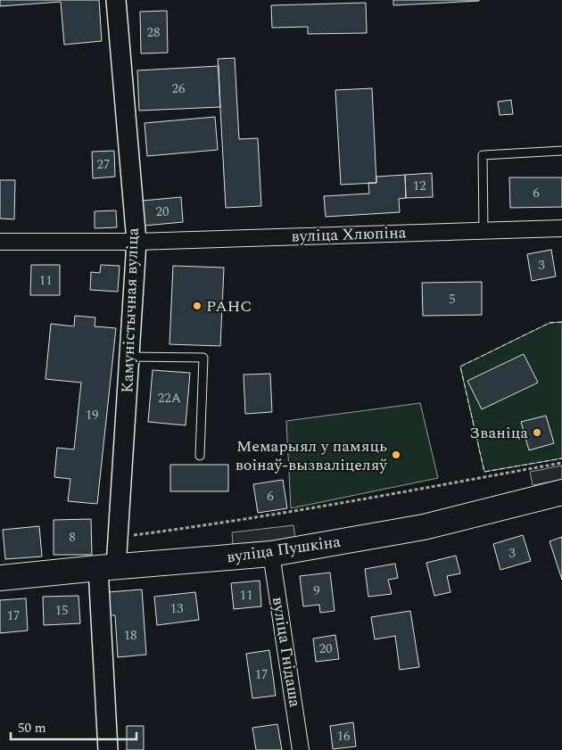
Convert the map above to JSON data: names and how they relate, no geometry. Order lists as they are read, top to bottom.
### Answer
{
  "streets": {
    "main road": ["вуліца Пушкіна"],
    "street": ["вуліца Хлюпіна", "Камуністычная вуліца", "вуліца Гнідаша"]
  },
  "crossings": [
    ["вуліца Хлюпіна", "Камуністычная вуліца"],
    ["Камуністычная вуліца", "вуліца Пушкіна"],
    ["вуліца Пушкіна", "вуліца Гнідаша"]
  ],
  "places": ["РАНС", "Званіца", "Мемарыял у памяць воінаў-вызваліцеляў"],
  "house_numbers": [
    "28",
    "26",
    "27",
    "12",
    "6",
    "20",
    "3",
    "11",
    "5",
    "22А",
    "19",
    "6",
    "8",
    "3",
    "9",
    "11",
    "13",
    "15",
    "17",
    "18",
    "20",
    "17",
    "16"
  ],
  "scale_bar": "50 m"
}
